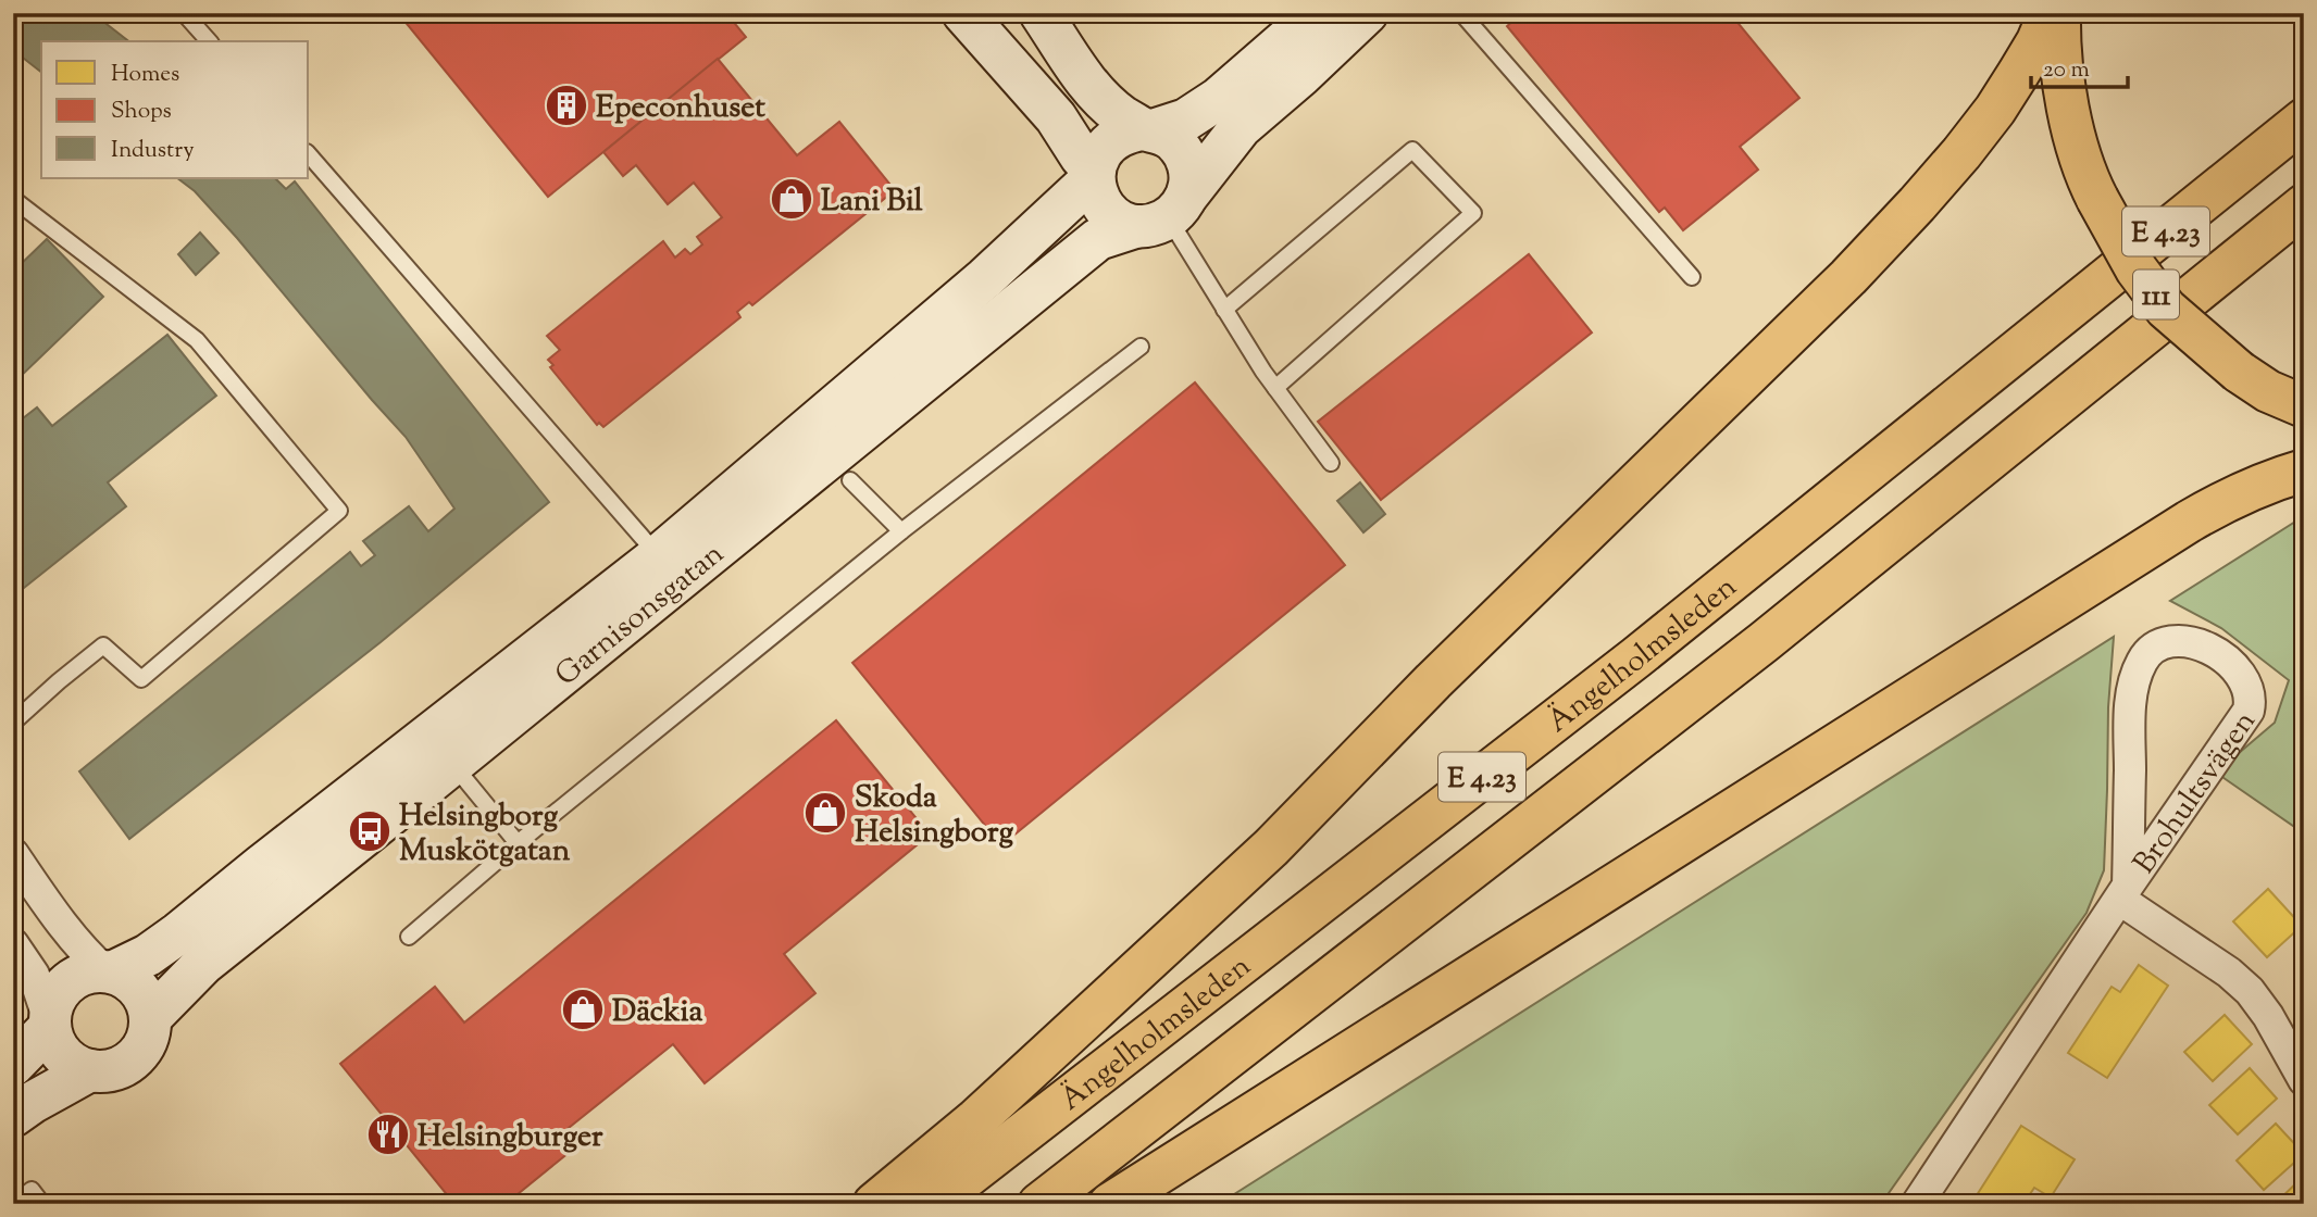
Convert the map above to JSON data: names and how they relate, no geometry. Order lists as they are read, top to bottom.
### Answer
{
  "streets": {
    "main road": ["E 4.23", "111", "Ängelholmsleden"],
    "street": ["Garnisonsgatan", "Brohultsvägen"]
  },
  "places": {
    "building": ["Epeconhuset"],
    "shop": ["Lani Bil", "Skoda Helsingborg", "Däckia"],
    "bus stop": ["Helsingborg Muskötgatan"],
    "restaurant": ["Helsingburger"]
  },
  "legend": ["Homes", "Shops", "Industry"],
  "scale_bar": "20 m"
}
